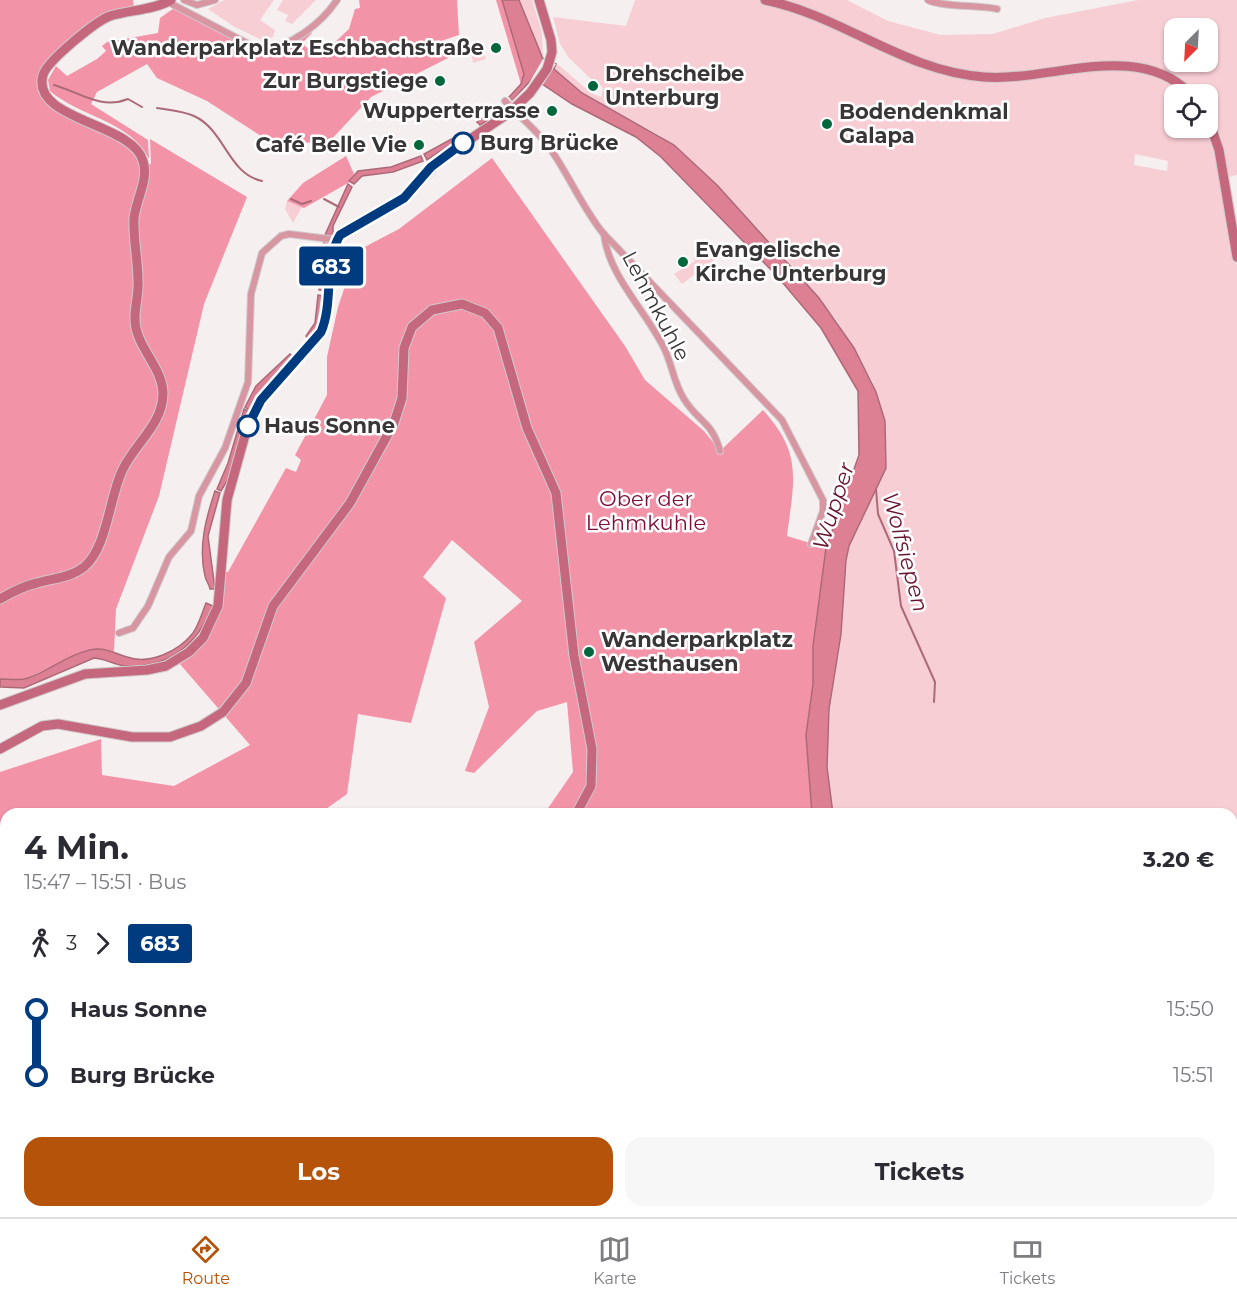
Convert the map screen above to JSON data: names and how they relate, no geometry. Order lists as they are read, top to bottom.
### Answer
{
  "streets": {
    "street": ["Lehmkuhle"]
  },
  "water": ["Wupper", "Wolfsiepen"],
  "parks": ["Ober der Lehmkuhle"],
  "places": [
    "Wanderparkplatz Eschbachstraße",
    "Zur Burgstiege",
    "Drehscheibe Unterburg",
    "Wupperterrasse",
    "Bodendenkmal Galapa",
    "Burg Brücke",
    "Café Belle Vie",
    "Evangelische Kirche Unterburg",
    "Haus Sonne",
    "Wanderparkplatz Westhausen"
  ],
  "lines": ["bus line 683"],
  "north": "bottom left",
  "page": {
    "on_map": "683",
    "heading": ["4 Min.", "15:47 – 15:51 · Bus", "3.20 €"],
    "legs": ["3", "683"],
    "list": [
      {
        "name": "Haus Sonne",
        "value": "15:50"
      },
      {
        "name": "Burg Brücke",
        "value": "15:51"
      }
    ],
    "buttons": ["Los", "Tickets"],
    "tabs": ["Route", "Karte", "Tickets"]
  }
}
